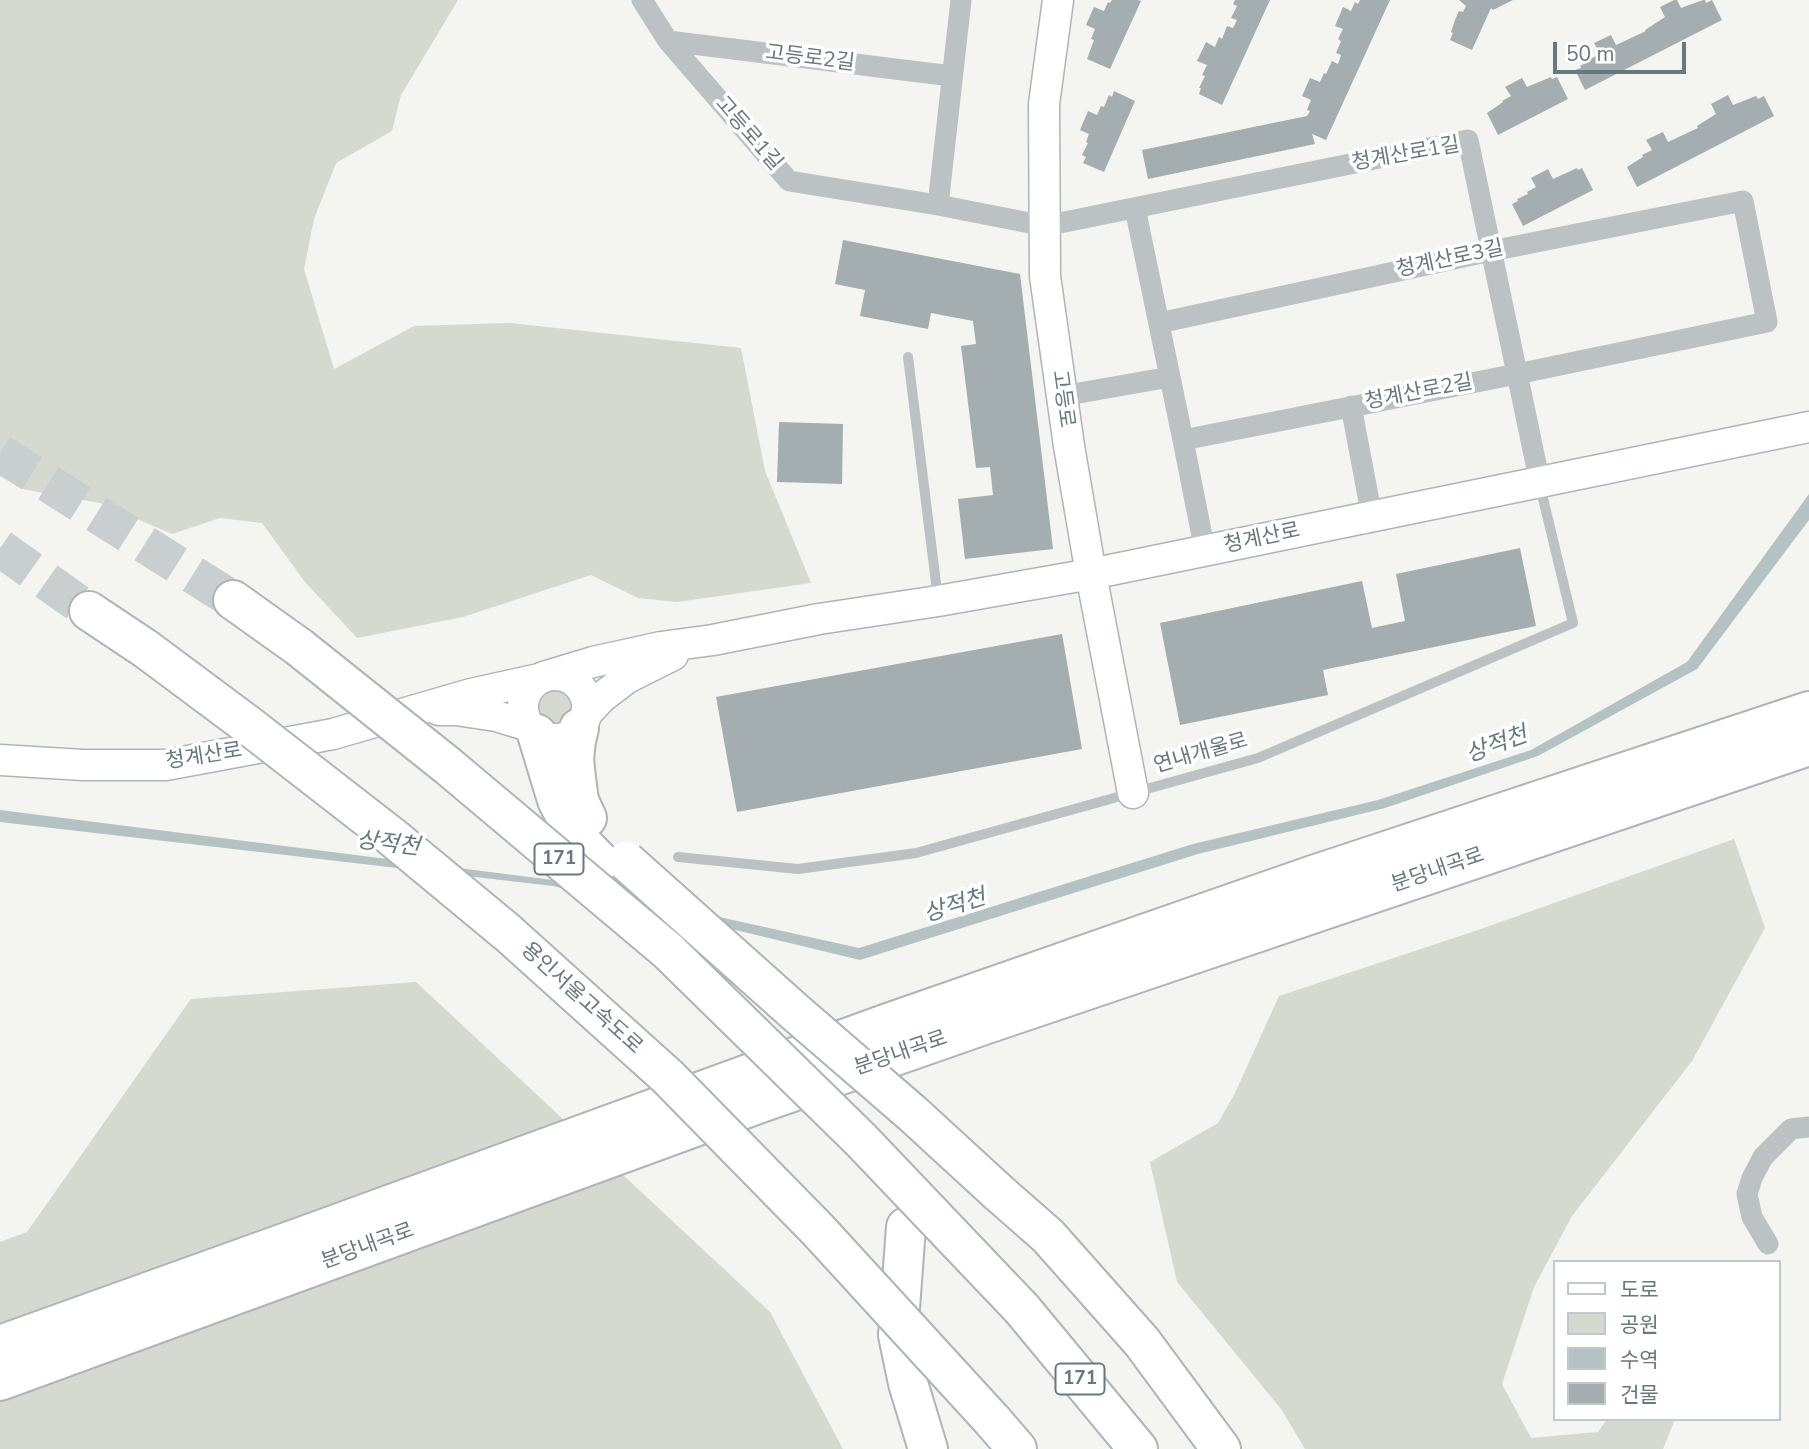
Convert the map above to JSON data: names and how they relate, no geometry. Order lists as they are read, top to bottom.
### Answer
{
  "streets": {
    "highway": ["171", "분당내곡로", "용인서울고속도로"],
    "main road": ["고등로", "청계산로"],
    "street": [
      "고등로2길",
      "고등로1길",
      "청계산로1길",
      "청계산로3길",
      "청계산로2길"
    ],
    "lane": ["연내개울로"]
  },
  "crossings": [
    ["고등로2길", "고등로1길"],
    ["고등로1길", "청계산로1길"],
    ["고등로1길", "고등로"],
    ["청계산로1길", "청계산로3길"],
    ["청계산로1길", "청계산로2길"],
    ["청계산로1길", "고등로"],
    ["청계산로1길", "청계산로"],
    ["청계산로1길", "연내개울로"],
    ["청계산로3길", "청계산로2길"],
    ["고등로", "청계산로"],
    ["고등로", "연내개울로"],
    ["청계산로", "연내개울로"]
  ],
  "water": ["상적천"],
  "legend": [
    "도로",
    "공원",
    "수역",
    "건물"
  ],
  "scale_bar": "50 m"
}
